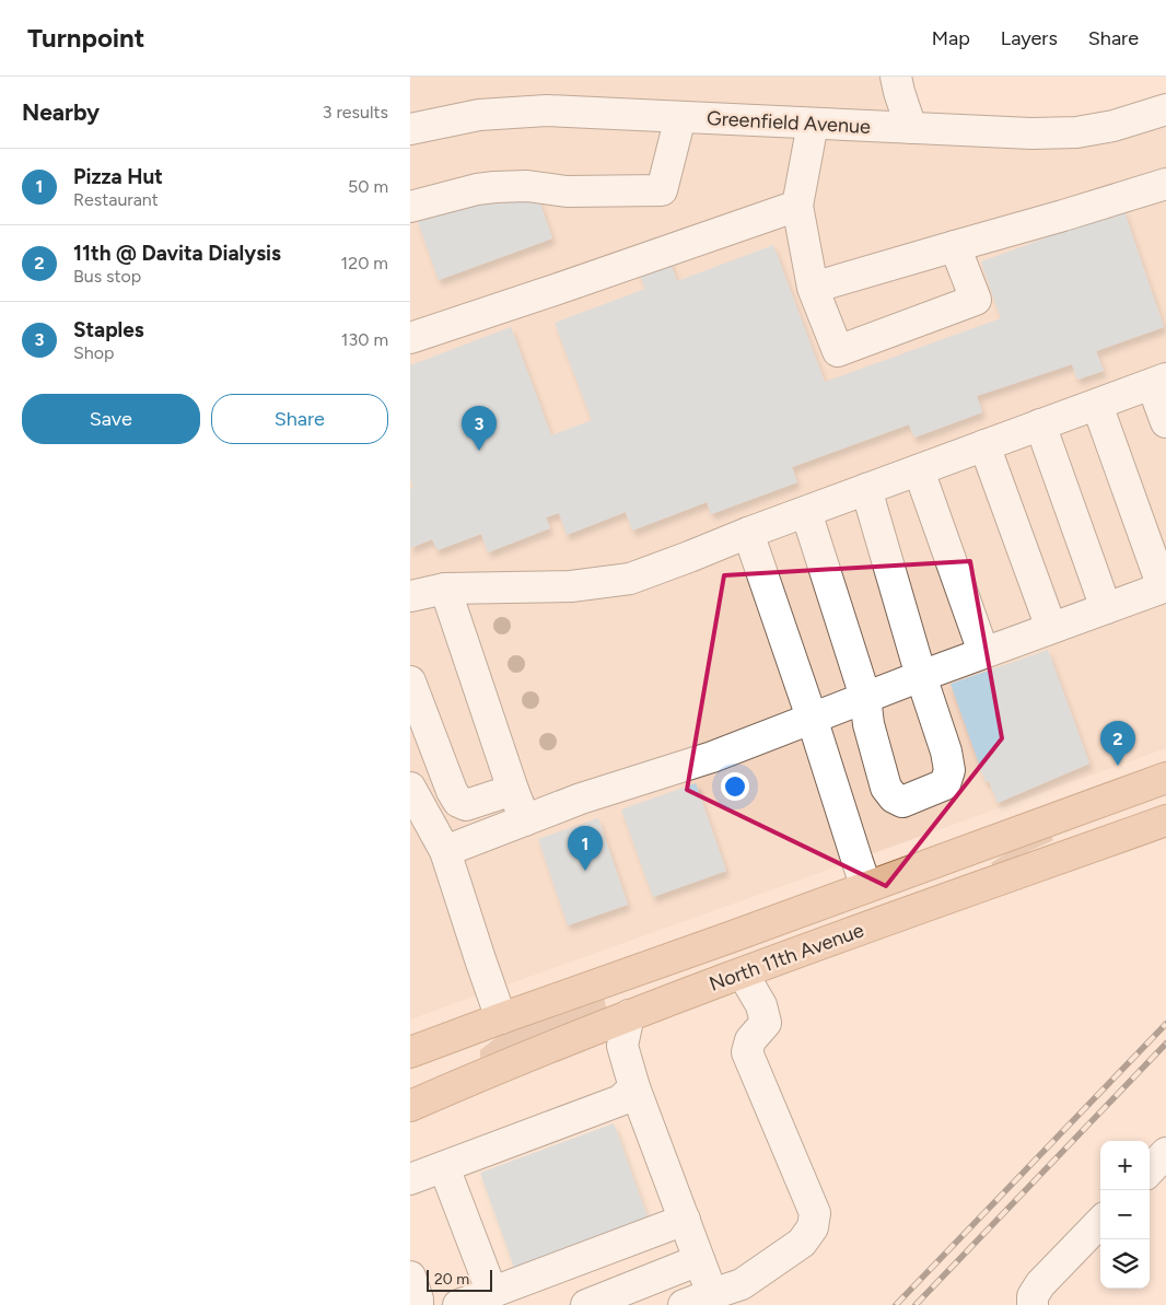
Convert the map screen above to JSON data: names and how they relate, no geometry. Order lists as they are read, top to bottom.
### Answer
{
  "streets": {
    "main road": ["North 11th Avenue"],
    "street": ["Greenfield Avenue"]
  },
  "scale_bar": "20 m",
  "page": {
    "header": "Turnpoint",
    "nav": ["Map", "Layers", "Share"],
    "heading": ["Nearby", "3 results"],
    "list": [
      {
        "mark": "1",
        "name": "Pizza Hut",
        "note": "Restaurant",
        "value": "50 m"
      },
      {
        "mark": "2",
        "name": "11th @ Davita Dialysis",
        "note": "Bus stop",
        "value": "120 m"
      },
      {
        "mark": "3",
        "name": "Staples",
        "note": "Shop",
        "value": "130 m"
      }
    ],
    "buttons": ["Save", "Share"],
    "pins": ["3", "2", "1"],
    "map_buttons": ["+", "−"],
    "scale": "20 m"
  }
}
